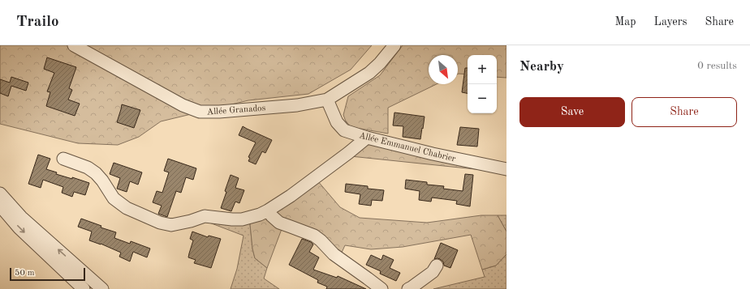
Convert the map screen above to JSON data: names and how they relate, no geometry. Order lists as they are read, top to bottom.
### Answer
{
  "streets": {
    "street": ["Allée Granados", "Allée Emmanuel Chabrier"]
  },
  "crossings": [
    ["Allée Granados", "Allée Emmanuel Chabrier"]
  ],
  "scale_bar": "50 m",
  "north": "bottom right",
  "page": {
    "header": "Trailo",
    "nav": ["Map", "Layers", "Share"],
    "heading": ["Nearby", "0 results"],
    "map_buttons": ["+", "−"],
    "buttons": ["Save", "Share"],
    "scale": "50 m"
  }
}
